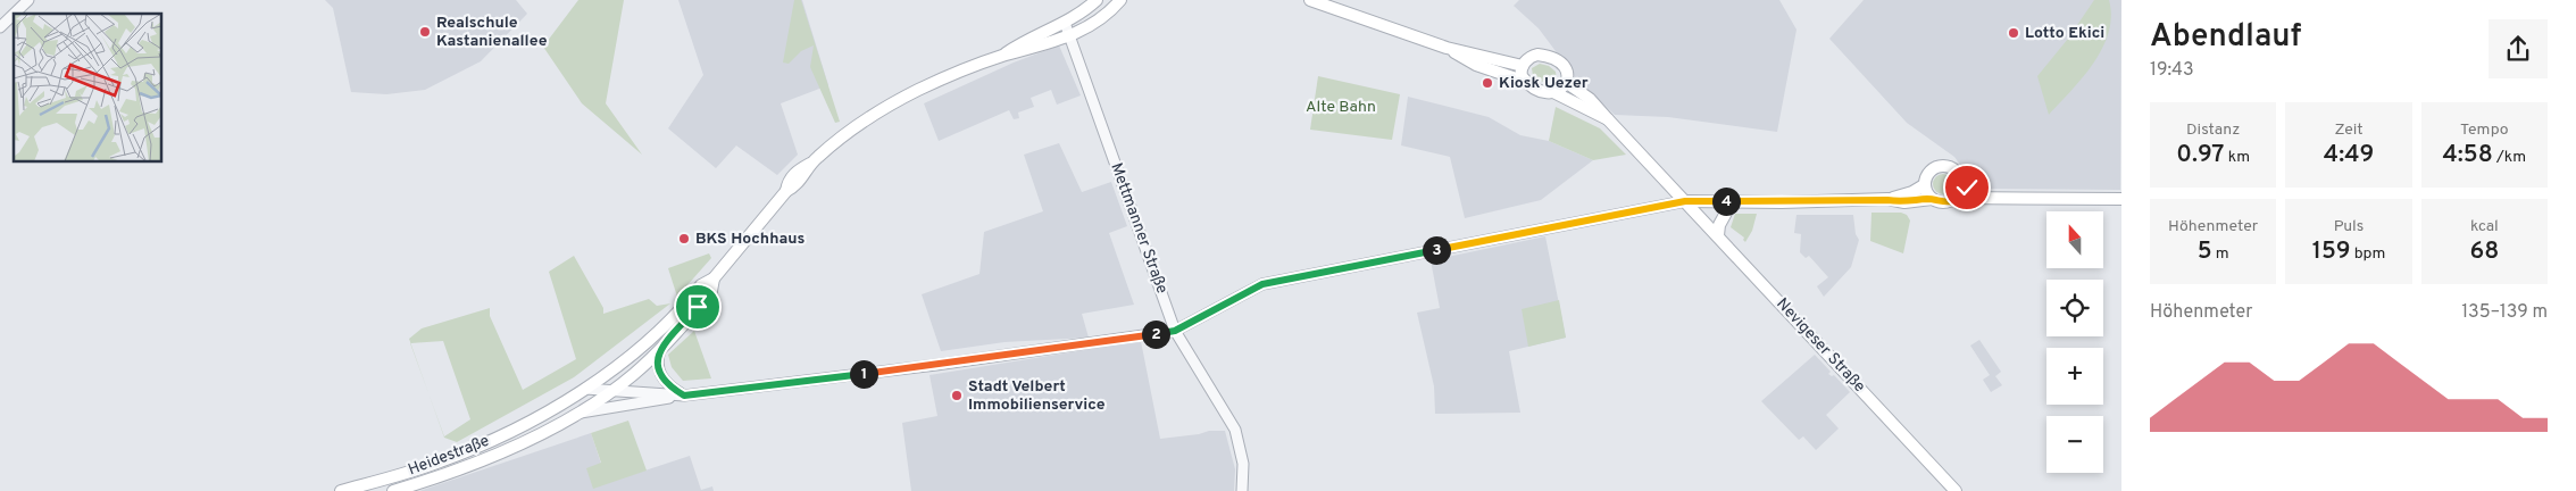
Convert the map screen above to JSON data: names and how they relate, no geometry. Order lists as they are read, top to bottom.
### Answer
{
  "streets": {
    "main road": ["Nevigeser Straße", "Heidestraße"],
    "street": ["Mettmanner Straße"]
  },
  "parks": ["Alte Bahn"],
  "places": [
    "Realschule Kastanienallee",
    "Lotto Ekici",
    "Kiosk Uezer",
    "BKS Hochhaus",
    "Stadt Velbert Immobilienservice"
  ],
  "north": "top",
  "page": {
    "heading": ["Abendlauf", "19:43"],
    "stats": [
      ["Distanz", "0.97 km"],
      ["Zeit", "4:49"],
      ["Tempo", "4:58 /km"],
      ["Höhenmeter", "5 m"],
      ["Puls", "159 bpm"],
      ["kcal", "68"]
    ],
    "pins": [
      "4",
      "3",
      "2",
      "1"
    ],
    "map_buttons": ["+", "−"],
    "chart": ["Höhenmeter", "135–139 m"]
  }
}
